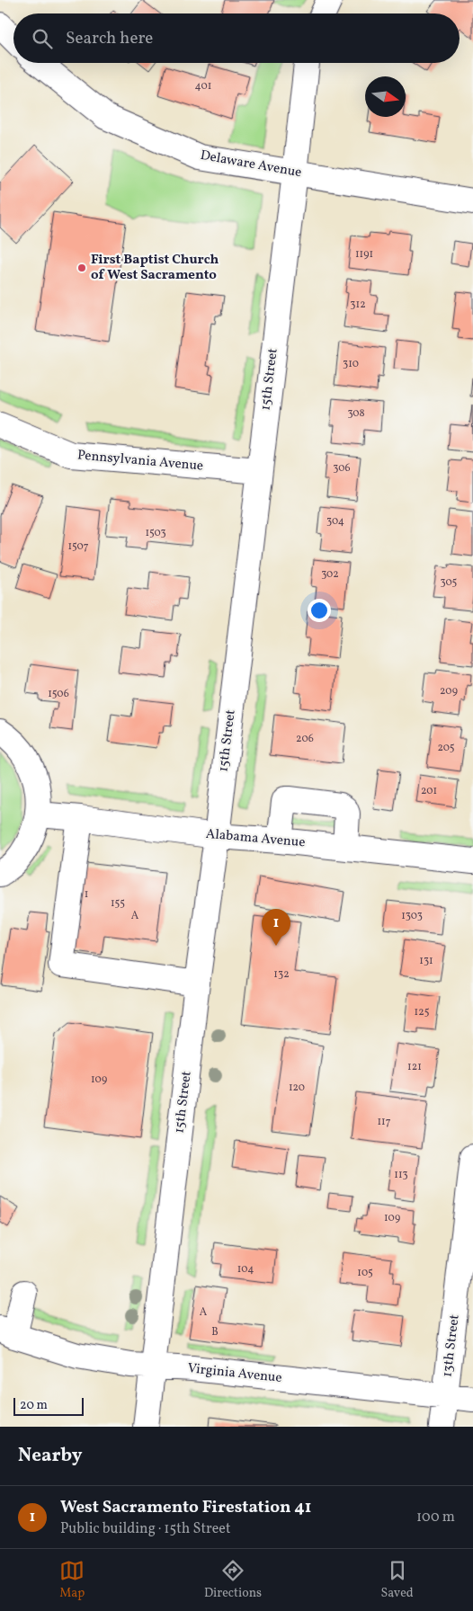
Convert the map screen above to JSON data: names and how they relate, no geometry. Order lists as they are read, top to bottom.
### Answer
{
  "streets": {
    "street": [
      "Delaware Avenue",
      "15th Street",
      "Pennsylvania Avenue",
      "Alabama Avenue",
      "13th Street",
      "Virginia Avenue"
    ]
  },
  "crossings": [
    ["Delaware Avenue", "15th Street"],
    ["15th Street", "Pennsylvania Avenue"],
    ["15th Street", "Alabama Avenue"],
    ["15th Street", "Virginia Avenue"],
    ["13th Street", "Virginia Avenue"]
  ],
  "places": ["First Baptist Church of West Sacramento"],
  "house_numbers": [
    "401",
    "1191",
    "312",
    "310",
    "308",
    "306",
    "304",
    "1503",
    "1507",
    "302",
    "305",
    "209",
    "1506",
    "206",
    "205",
    "201",
    "1",
    "155",
    "A",
    "1303",
    "131",
    "132",
    "125",
    "121",
    "109",
    "120",
    "117",
    "113",
    "109",
    "104",
    "105",
    "A",
    "B"
  ],
  "scale_bar": "20 m",
  "north": "right",
  "page": {
    "search": "Search here",
    "pins": "1",
    "scale": "20 m",
    "heading": "Nearby",
    "list": [
      {
        "mark": "1",
        "name": "West Sacramento Firestation 41",
        "note": "Public building · 15th Street",
        "value": "100 m"
      }
    ],
    "nav": ["Map", "Directions", "Saved"]
  }
}
